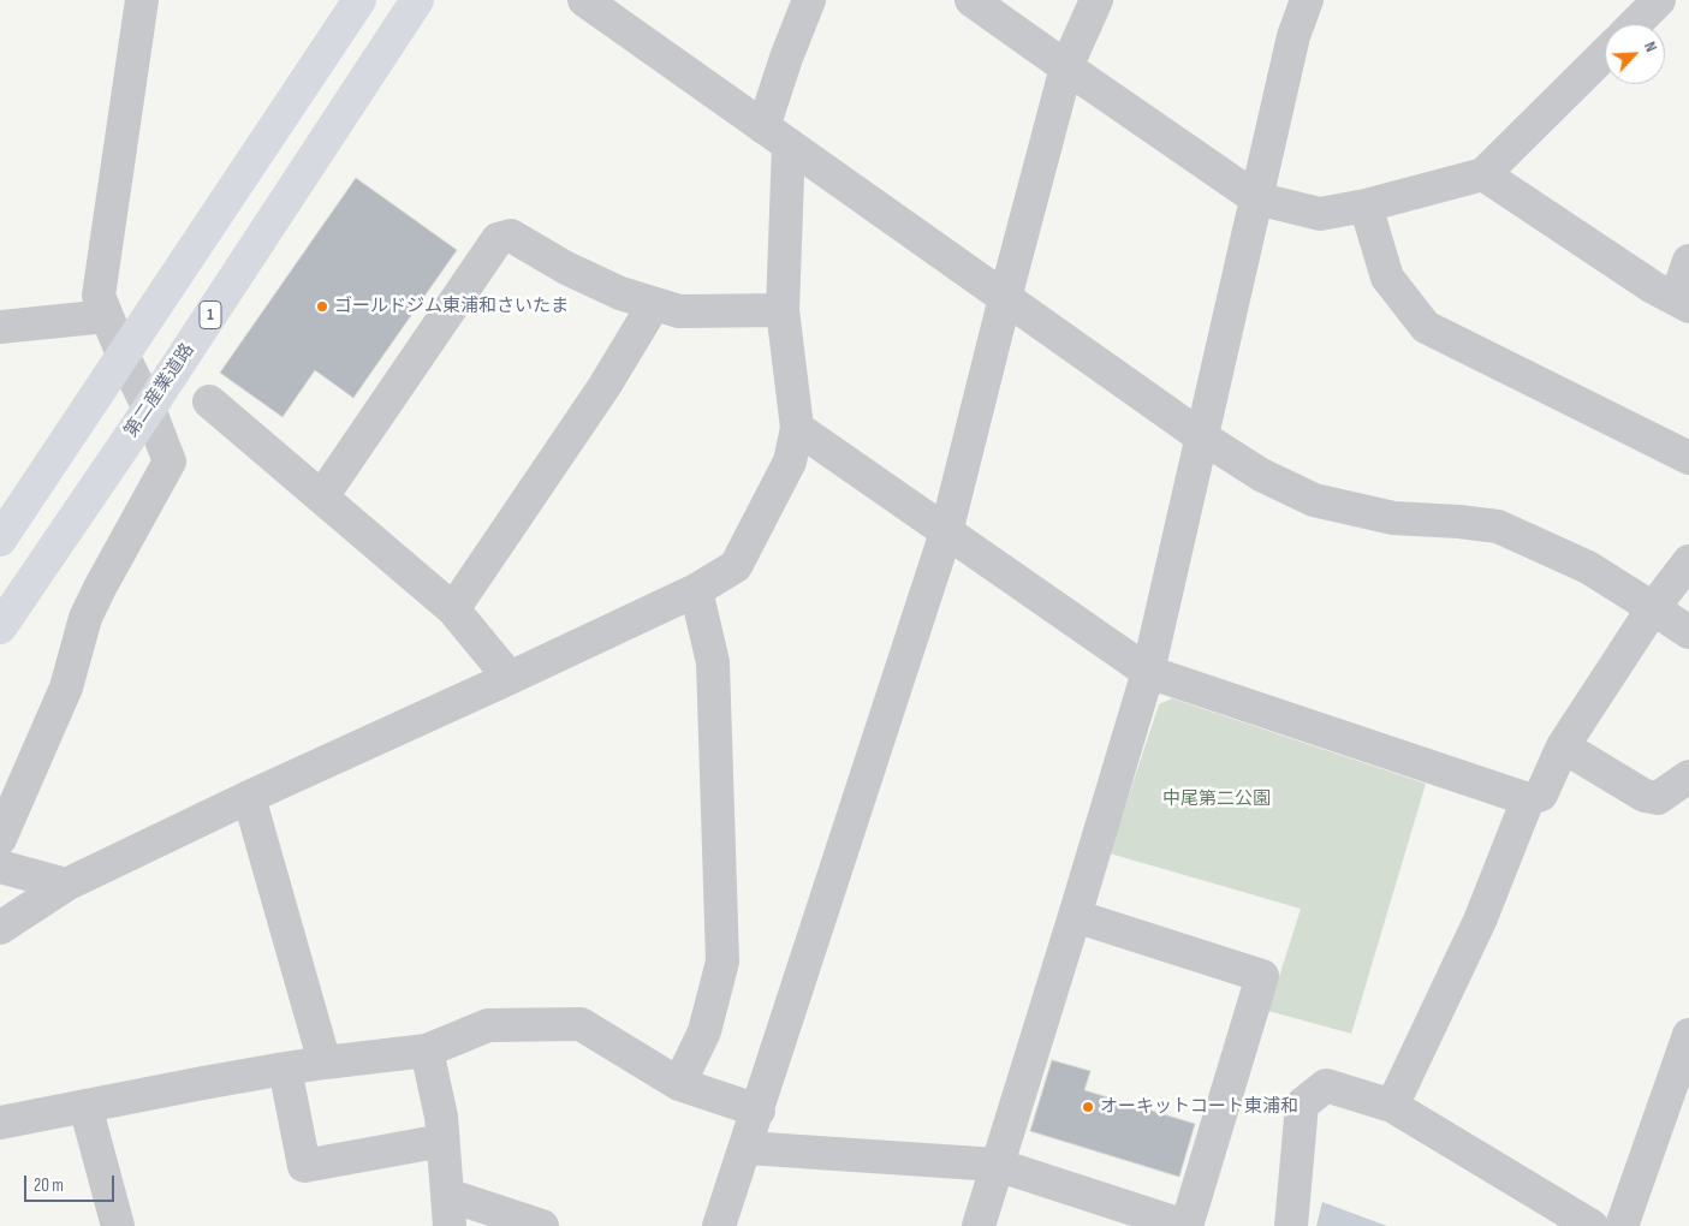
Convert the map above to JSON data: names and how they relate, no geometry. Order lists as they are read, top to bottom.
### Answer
{
  "streets": {
    "main road": ["1", "第二産業道路"]
  },
  "parks": ["中尾第二公園"],
  "places": ["ゴールドジム東浦和さいたま", "オーキットコート東浦和"],
  "scale_bar": "20 m",
  "north": "top right"
}
